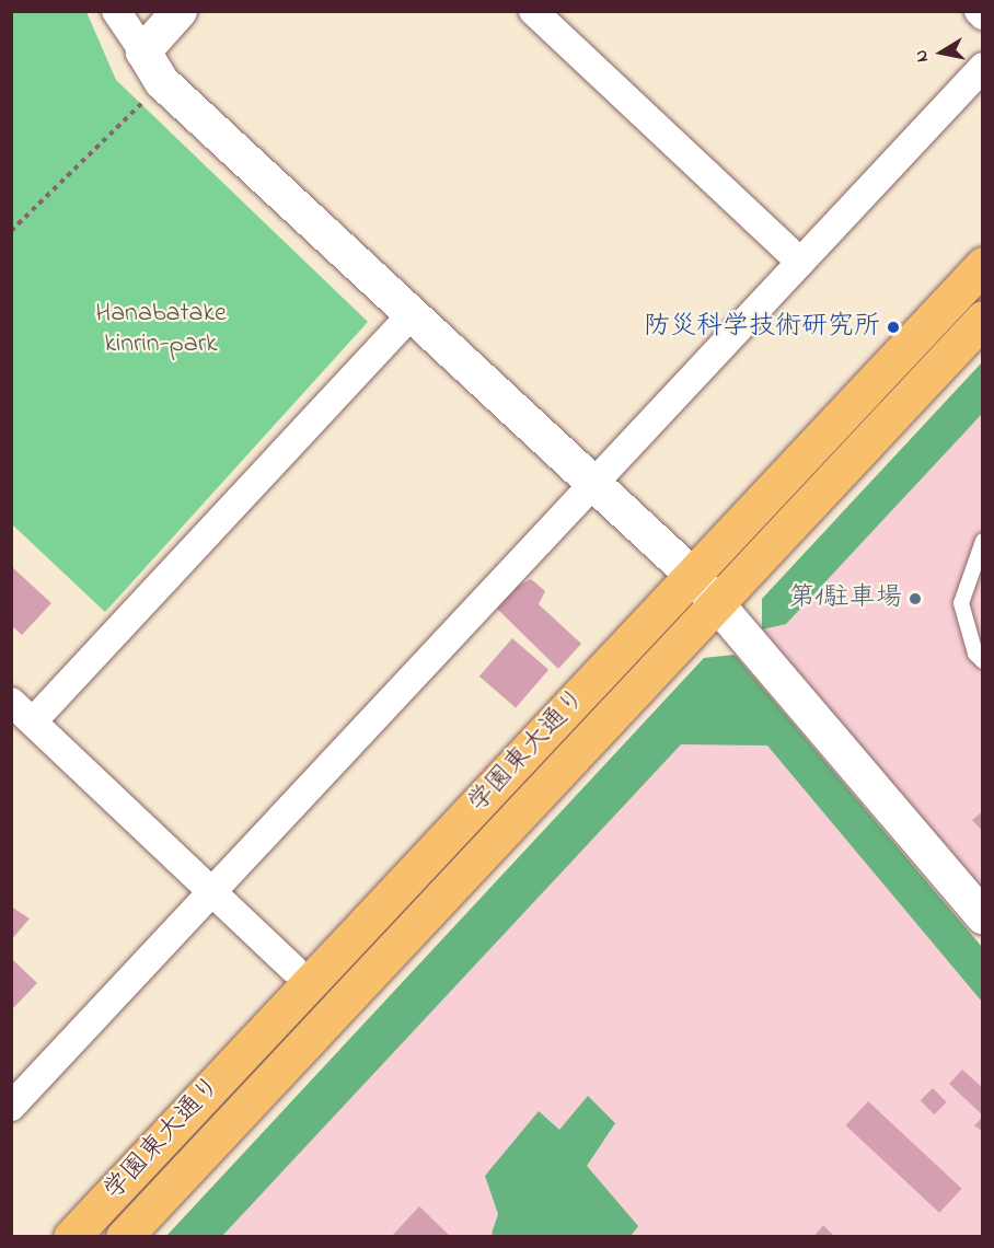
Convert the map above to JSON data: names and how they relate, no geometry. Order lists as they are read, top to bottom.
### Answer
{
  "streets": {
    "main road": ["学園東大通り"]
  },
  "parks": ["Hanabatake kinrin-park"],
  "places": ["防災科学技術研究所", "第1駐車場"],
  "north": "left"
}
